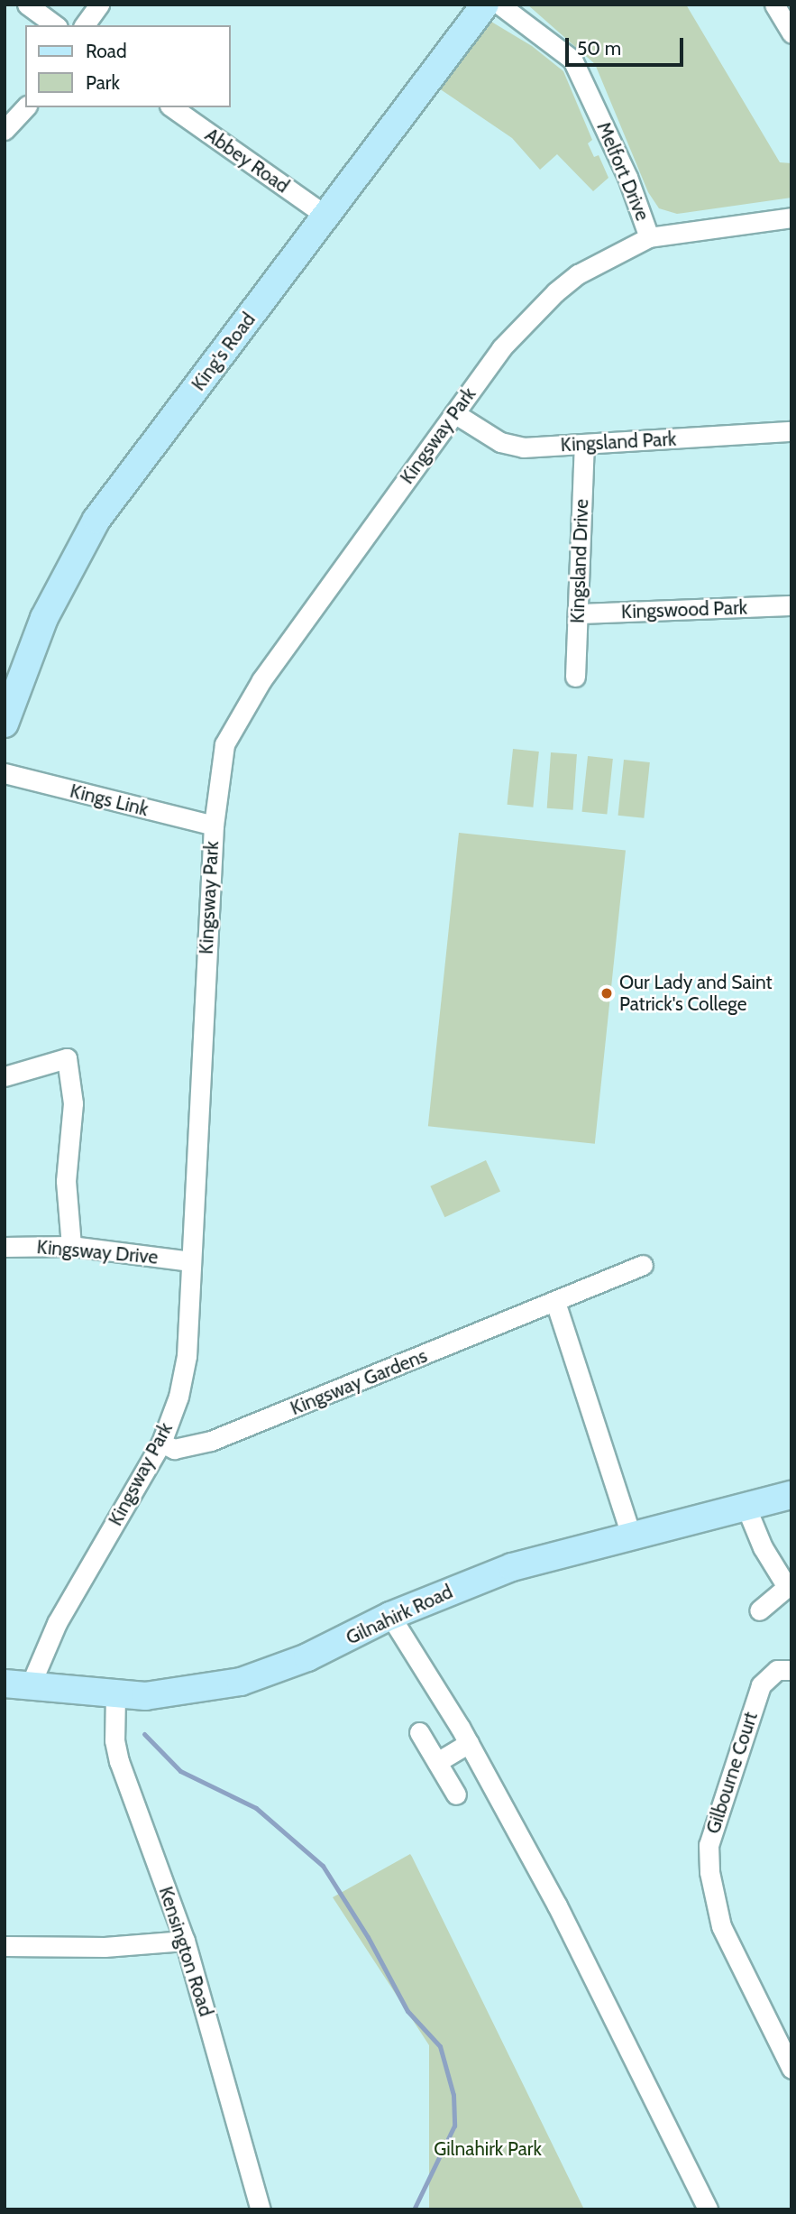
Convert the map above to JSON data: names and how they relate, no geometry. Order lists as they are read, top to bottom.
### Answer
{
  "streets": {
    "street": [
      "Abbey Road",
      "Melfort Drive",
      "King's Road",
      "Kingsway Park",
      "Kingsland Park",
      "Kingsland Drive",
      "Kingswood Park",
      "Kings Link",
      "Kingsway Drive",
      "Kingsway Gardens",
      "Gilnahirk Road",
      "Gilbourne Court",
      "Kensington Road"
    ]
  },
  "crossings": [
    ["Abbey Road", "King's Road"],
    ["Melfort Drive", "Kingsway Park"],
    ["Kingsway Park", "Kingsland Park"],
    ["Kingsway Park", "Kings Link"],
    ["Kingsway Park", "Kingsway Drive"],
    ["Kingsway Park", "Kingsway Gardens"],
    ["Kingsway Park", "Gilnahirk Road"],
    ["Kingsland Park", "Kingsland Drive"],
    ["Kingsland Drive", "Kingswood Park"],
    ["Gilnahirk Road", "Kensington Road"]
  ],
  "parks": ["Gilnahirk Park"],
  "places": ["Our Lady and Saint Patrick's College"],
  "legend": ["Road", "Park"],
  "scale_bar": "50 m"
}
